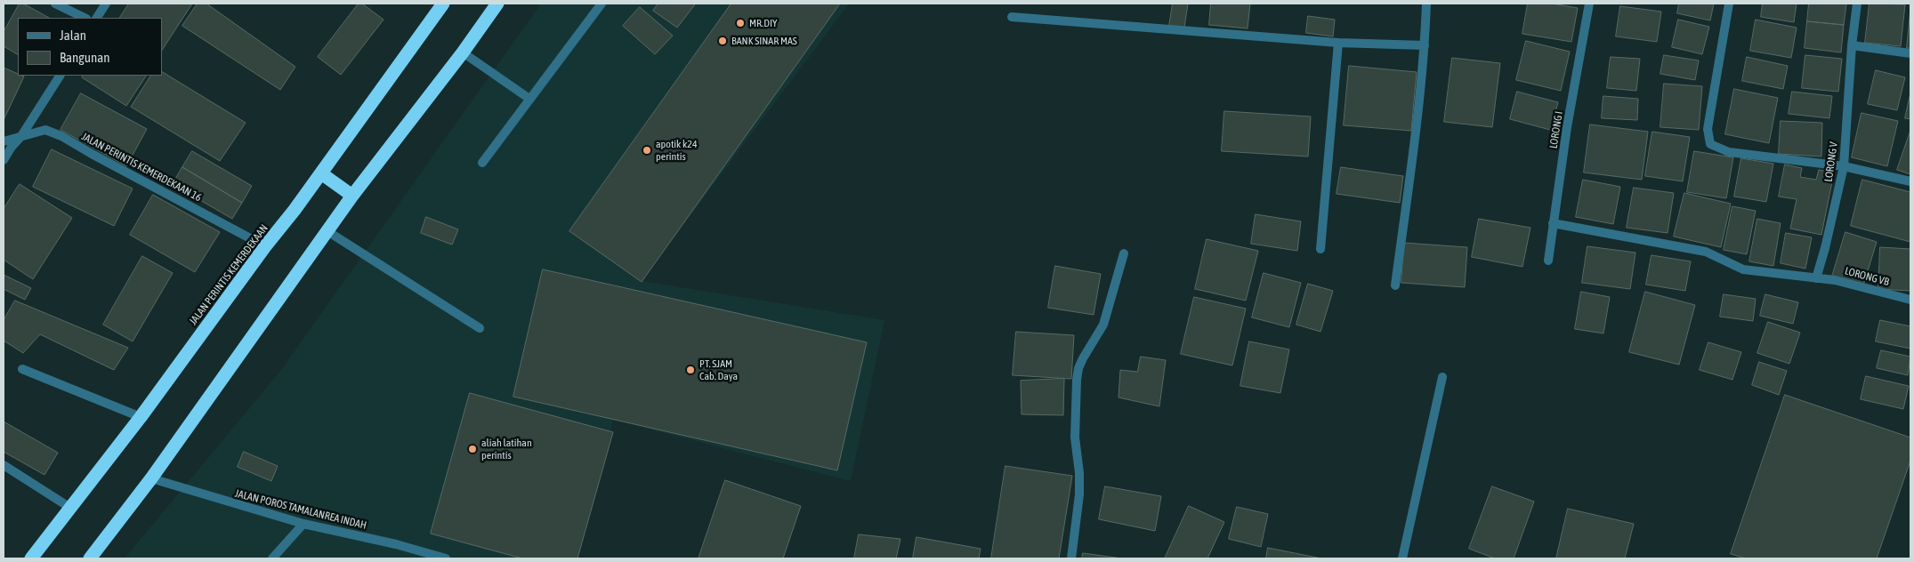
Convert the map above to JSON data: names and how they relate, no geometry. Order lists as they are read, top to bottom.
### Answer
{
  "streets": {
    "highway": ["JALAN PERINTIS KEMERDEKAAN"],
    "street": [
      "LORONG I",
      "LORONG V",
      "JALAN PERINTIS KEMERDEKAAN 16",
      "LORONG VB",
      "JALAN POROS TAMALANREA INDAH"
    ]
  },
  "crossings": [
    ["LORONG I", "LORONG VB"],
    ["LORONG V", "LORONG VB"],
    ["JALAN PERINTIS KEMERDEKAAN 16", "JALAN PERINTIS KEMERDEKAAN"]
  ],
  "places": [
    "MR.DIY",
    "BANK SINAR MAS",
    "apotik k24 perintis",
    "PT. SJAM Cab. Daya",
    "aliah latihan perintis"
  ],
  "legend": ["Jalan", "Bangunan"]
}
